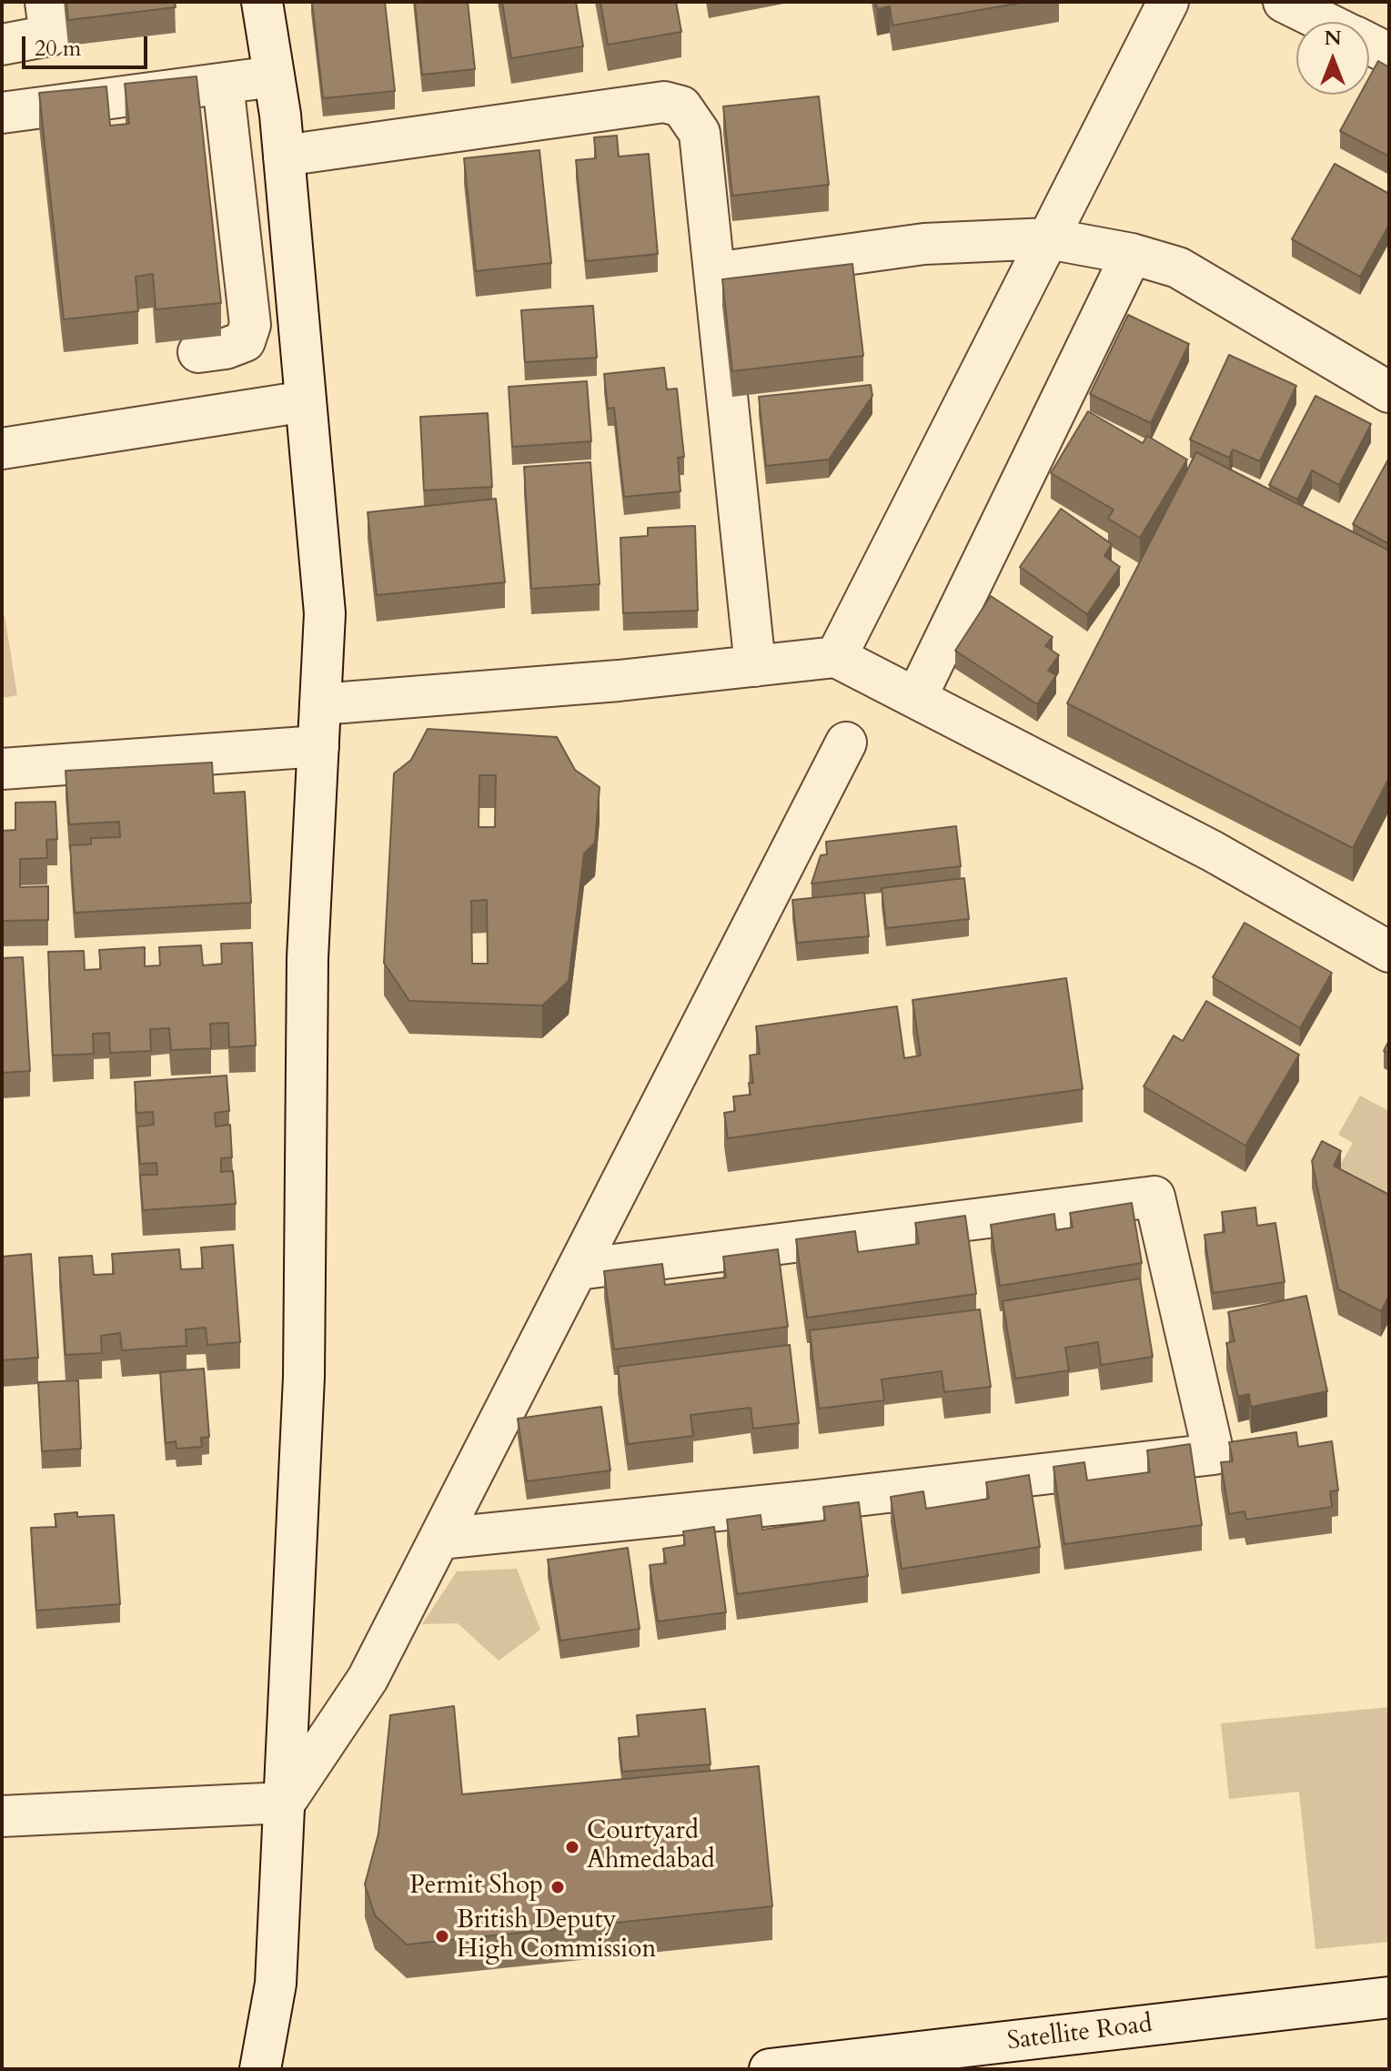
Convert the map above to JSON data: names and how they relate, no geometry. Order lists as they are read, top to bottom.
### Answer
{
  "streets": {
    "street": ["Satellite Road"]
  },
  "places": ["Courtyard Ahmedabad", "Permit Shop", "British Deputy High Commission"],
  "scale_bar": "20 m",
  "north": "top"
}
